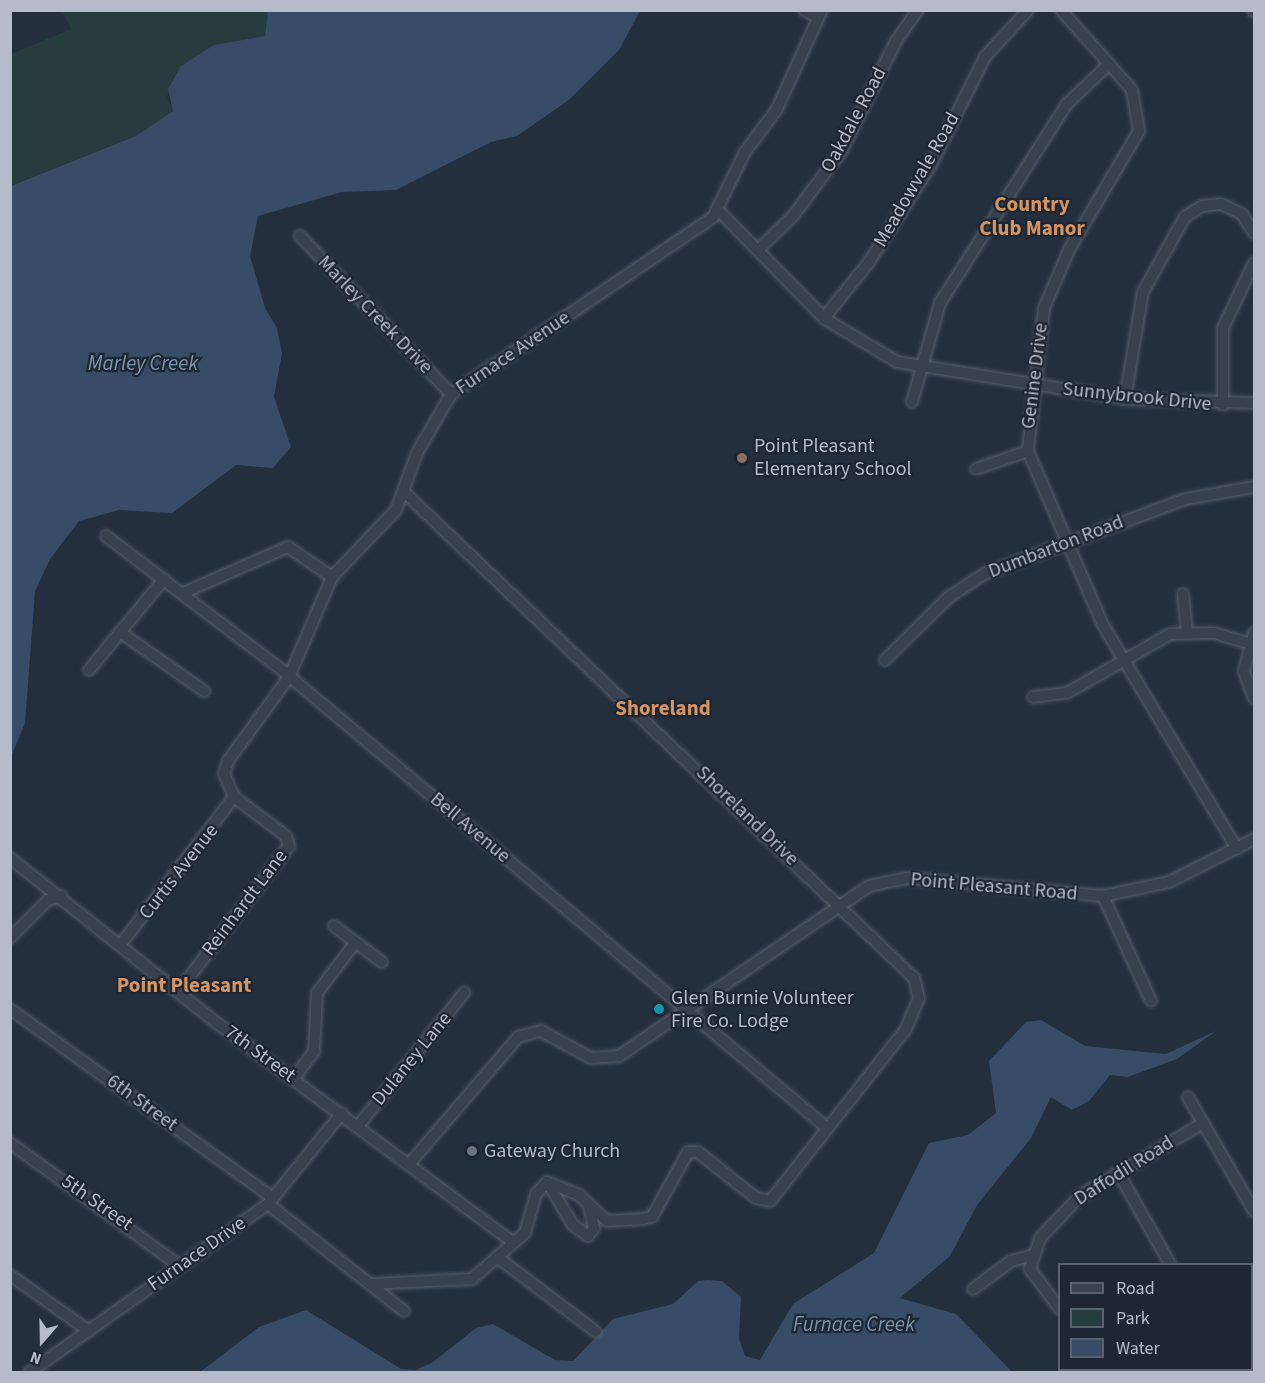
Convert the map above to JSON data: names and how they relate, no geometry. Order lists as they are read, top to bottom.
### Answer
{
  "streets": {
    "street": [
      "Oakdale Road",
      "Meadowvale Road",
      "Marley Creek Drive",
      "Furnace Avenue",
      "Genine Drive",
      "Sunnybrook Drive",
      "Dumbarton Road",
      "Shoreland Drive",
      "Bell Avenue",
      "Curtis Avenue",
      "Point Pleasant Road",
      "Reinhardt Lane",
      "7th Street",
      "Dulaney Lane",
      "6th Street",
      "Daffodil Road",
      "5th Street",
      "Furnace Drive"
    ]
  },
  "crossings": [
    ["Oakdale Road", "Sunnybrook Drive"],
    ["Meadowvale Road", "Sunnybrook Drive"],
    ["Marley Creek Drive", "Furnace Avenue"],
    ["Furnace Avenue", "Sunnybrook Drive"],
    ["Furnace Avenue", "Shoreland Drive"],
    ["Furnace Avenue", "Bell Avenue"],
    ["Furnace Avenue", "Curtis Avenue"],
    ["Furnace Avenue", "Reinhardt Lane"],
    ["Genine Drive", "Sunnybrook Drive"],
    ["Genine Drive", "Dumbarton Road"],
    ["Genine Drive", "Point Pleasant Road"],
    ["Shoreland Drive", "Bell Avenue"],
    ["Shoreland Drive", "Point Pleasant Road"],
    ["Bell Avenue", "Point Pleasant Road"],
    ["Curtis Avenue", "Reinhardt Lane"],
    ["Curtis Avenue", "7th Street"],
    ["Point Pleasant Road", "7th Street"],
    ["Reinhardt Lane", "7th Street"],
    ["7th Street", "Dulaney Lane"],
    ["7th Street", "Furnace Drive"],
    ["6th Street", "Furnace Drive"],
    ["5th Street", "Furnace Drive"]
  ],
  "districts": ["Country Club Manor", "Shoreland", "Point Pleasant"],
  "water": ["Marley Creek", "Furnace Creek"],
  "places": ["Point Pleasant Elementary School", "Glen Burnie Volunteer Fire Co. Lodge", "Gateway Church"],
  "legend": ["Road", "Park", "Water"],
  "north": "bottom"
}
